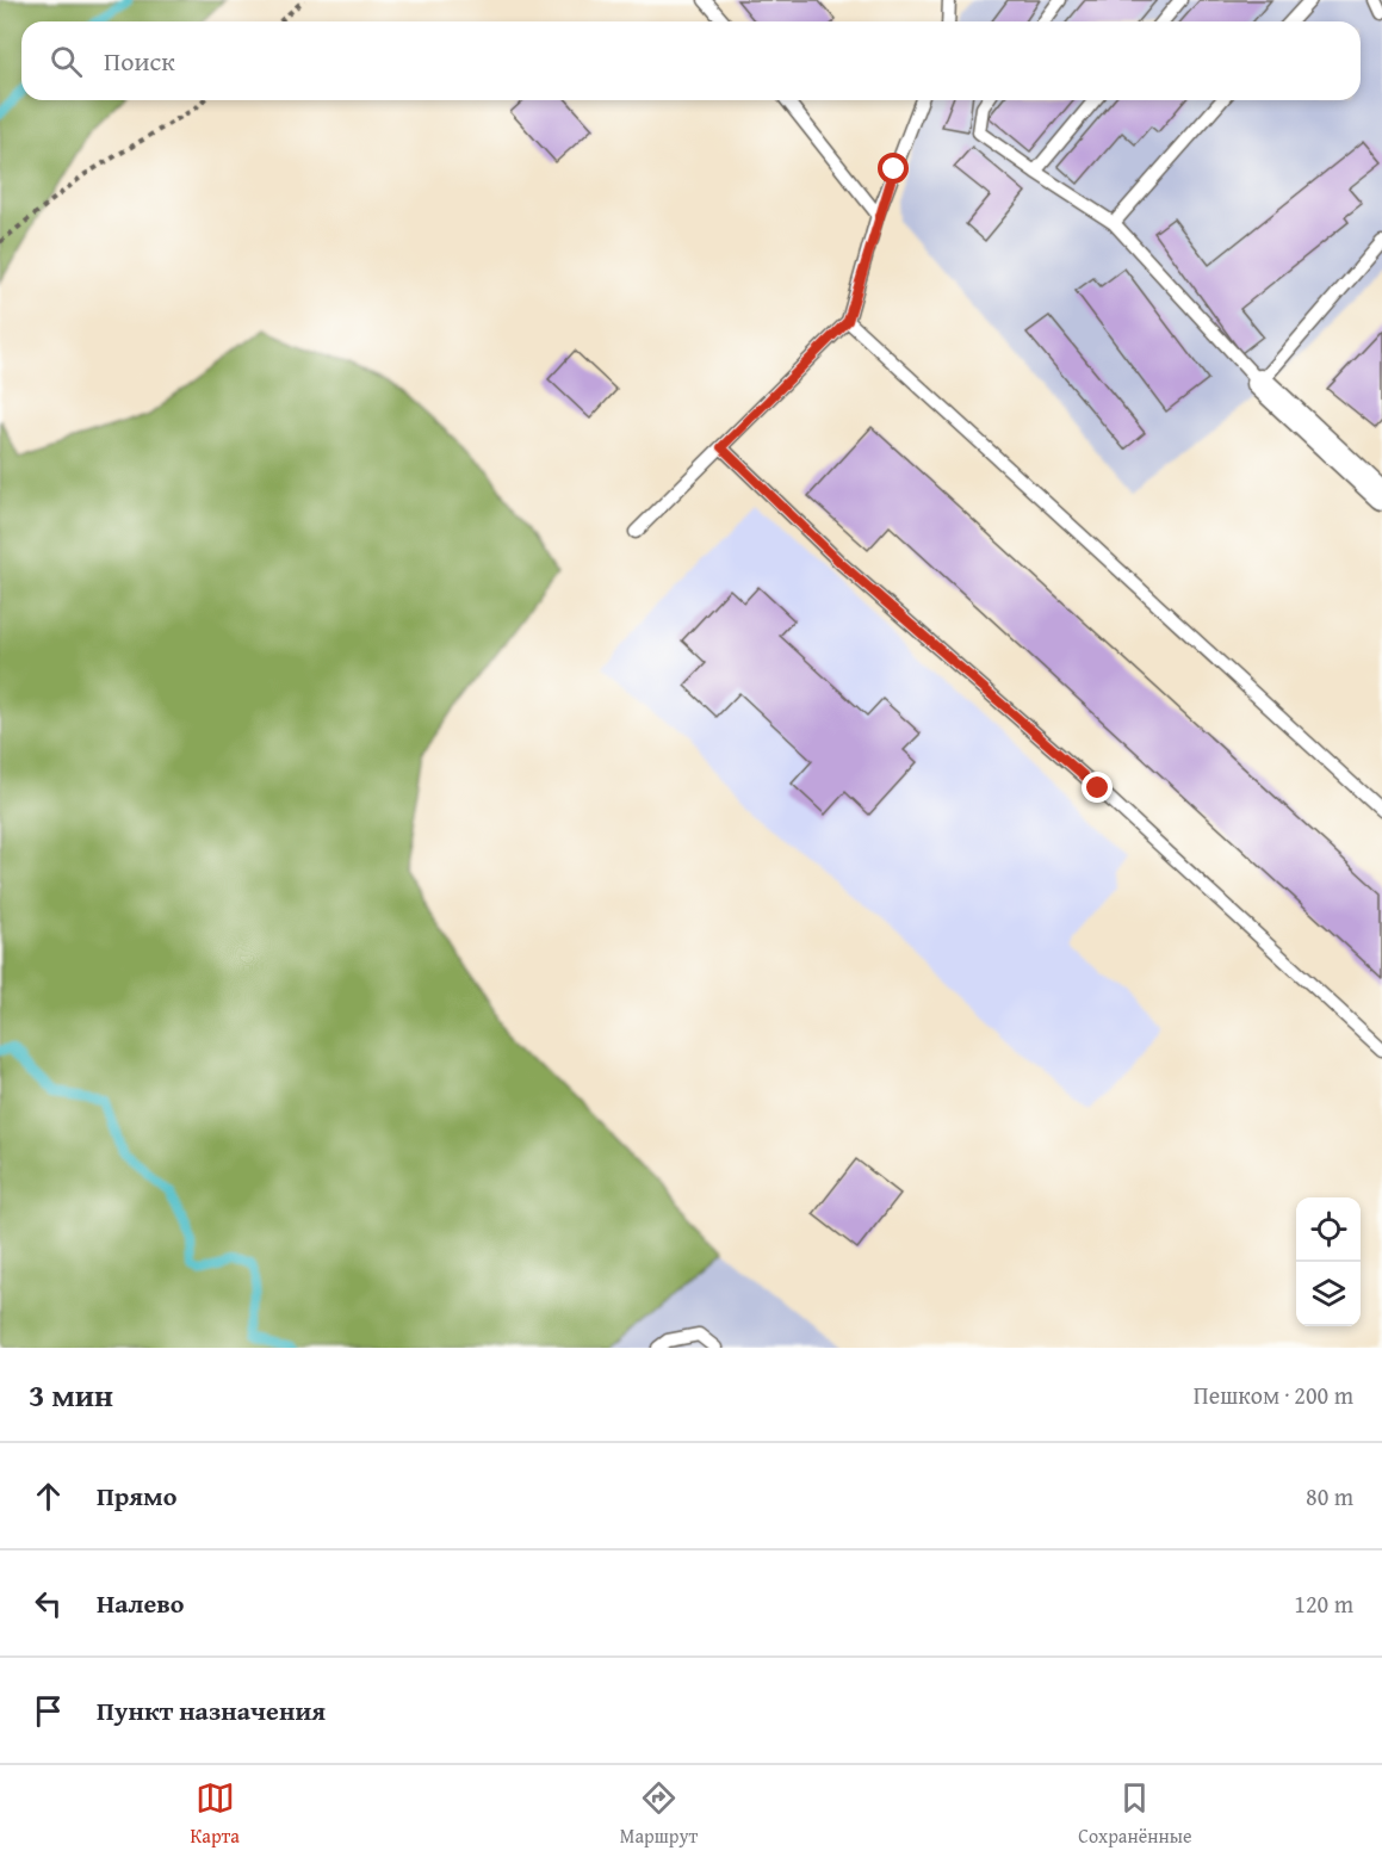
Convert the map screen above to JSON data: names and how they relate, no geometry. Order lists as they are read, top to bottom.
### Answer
{
  "page": {
    "search": "Поиск",
    "heading": ["3 мин", "Пешком · 200 m"],
    "list": [
      ["Прямо", "80 m"],
      ["Налево", "120 m"],
      "Пункт назначения"
    ],
    "nav": ["Карта", "Маршрут", "Сохранённые"]
  }
}
